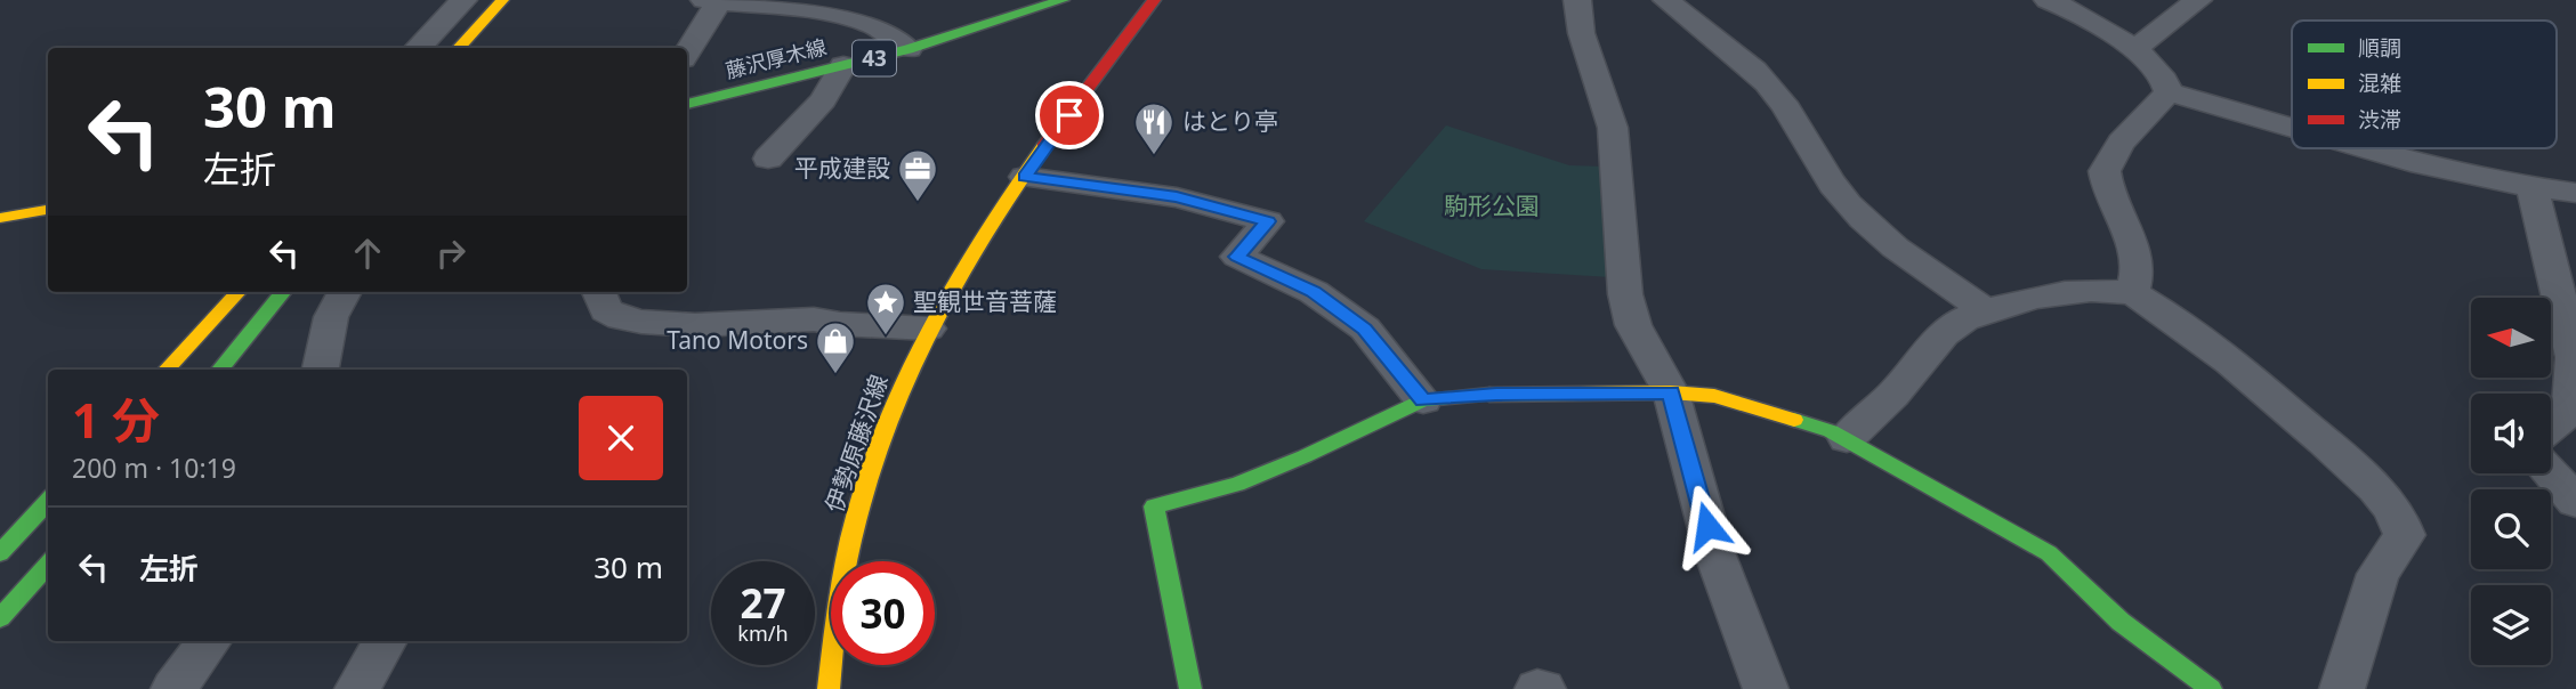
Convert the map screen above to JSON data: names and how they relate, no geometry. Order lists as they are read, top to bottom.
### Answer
{
  "streets": {
    "main road": ["43", "藤沢厚木線", "伊勢原藤沢線"]
  },
  "parks": ["駒形公園"],
  "places": {
    "restaurant": ["はとり亭"],
    "office": ["平成建設"],
    "place": ["聖観世音菩薩"],
    "shop": ["Tano Motors"]
  },
  "legend": ["順調", "混雑", "渋滞"],
  "north": "left",
  "page": {
    "turn": ["30 m", "左折"],
    "heading": ["1 分", "200 m · 10:19"],
    "list": [
      {
        "name": "左折",
        "value": "30 m"
      }
    ],
    "speed": "27 km/h",
    "limit": "30"
  }
}
